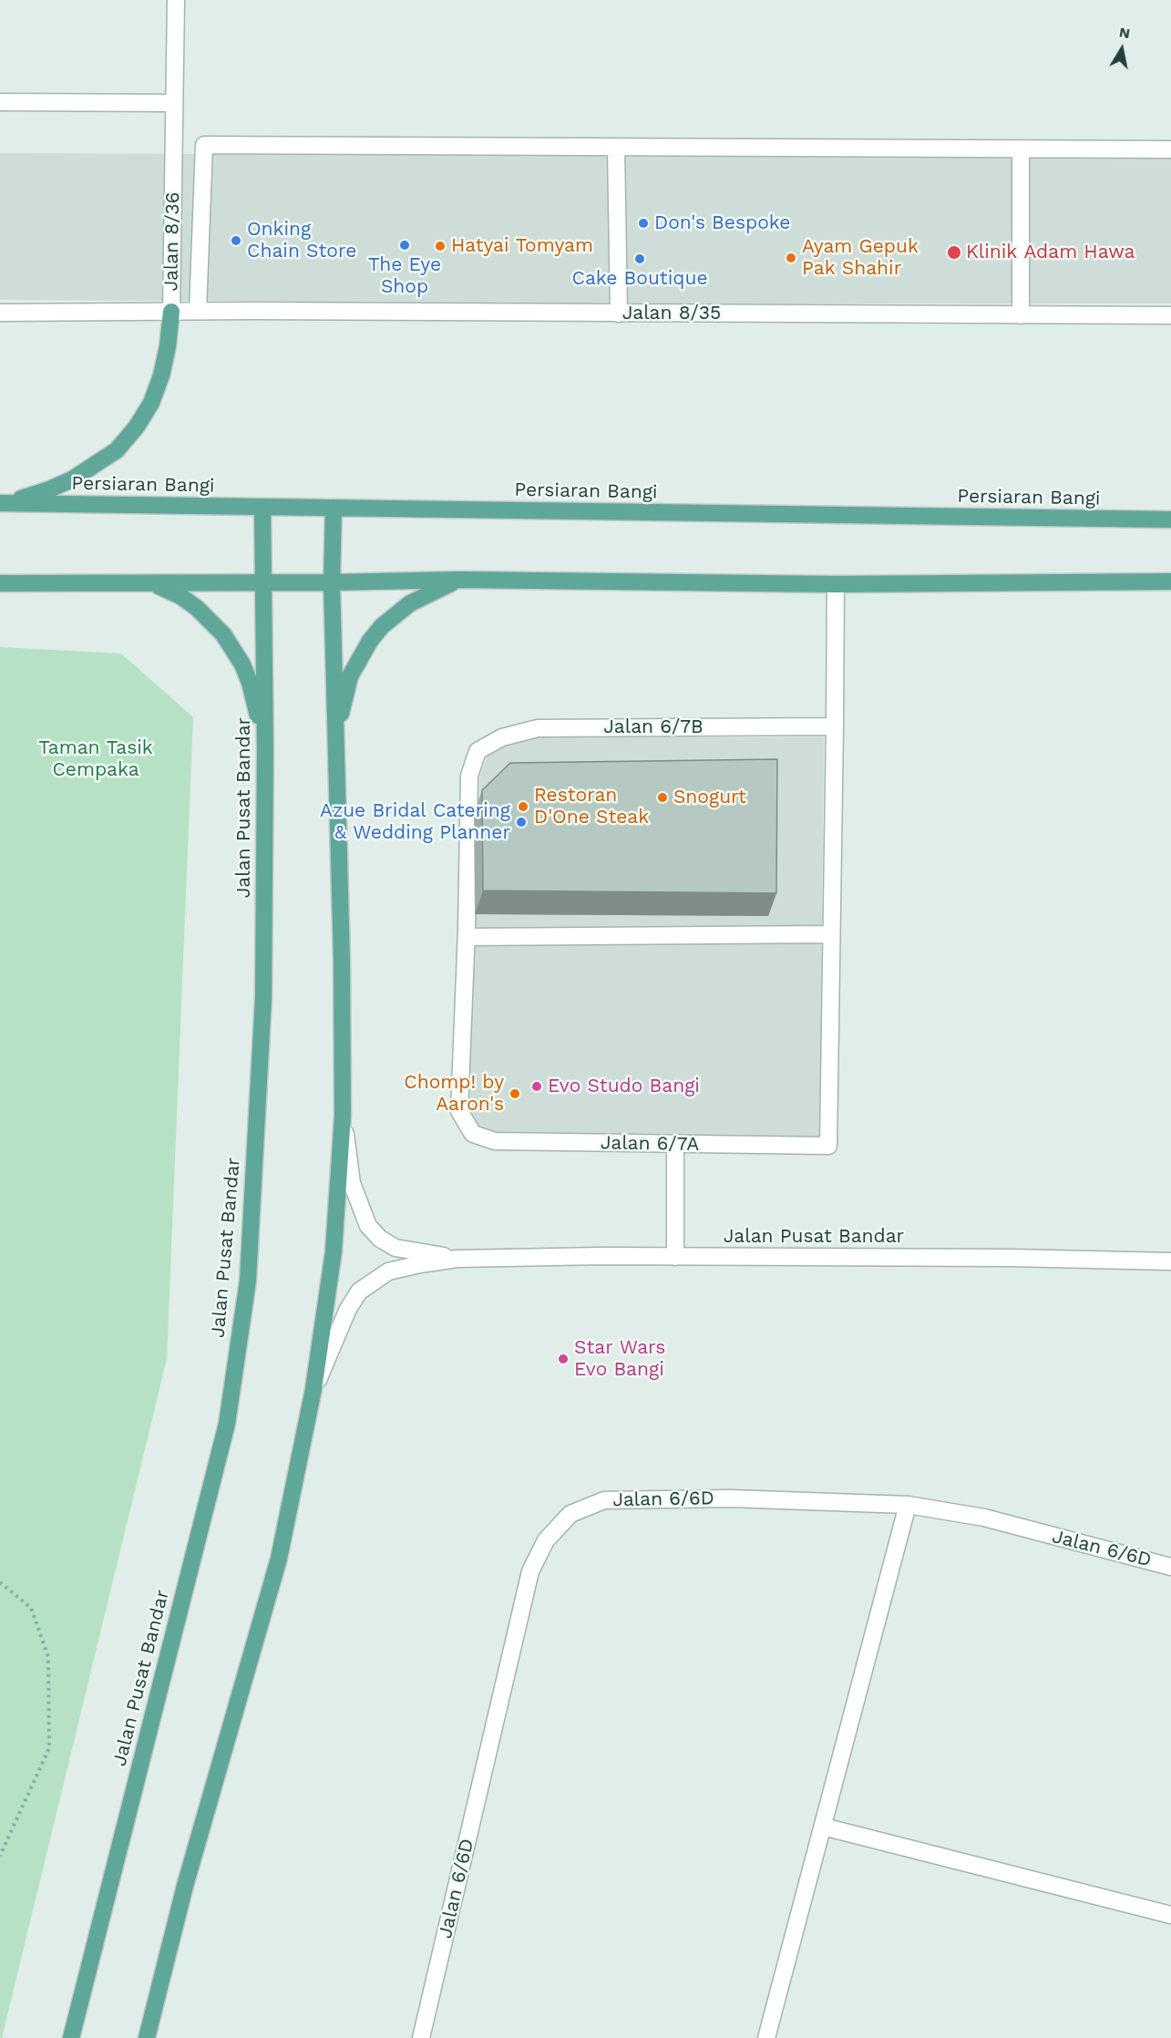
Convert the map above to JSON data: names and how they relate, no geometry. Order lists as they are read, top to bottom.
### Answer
{
  "streets": {
    "main road": ["Persiaran Bangi", "Jalan Pusat Bandar"],
    "street": [
      "Jalan 8/36",
      "Jalan 8/35",
      "Jalan 6/7B",
      "Jalan 6/7A",
      "Jalan 6/6D"
    ]
  },
  "crossings": [
    ["Jalan 8/36", "Jalan 8/35"],
    ["Persiaran Bangi", "Jalan Pusat Bandar"],
    ["Jalan 6/7B", "Jalan 6/7A"]
  ],
  "parks": ["Taman Tasik Cempaka"],
  "places": [
    "Don's Bespoke",
    "Onking Chain Store",
    "The Eye Shop",
    "Hatyai Tomyam",
    "Klinik Adam Hawa",
    "Ayam Gepuk Pak Shahir",
    "Cake Boutique",
    "Snogurt",
    "Restoran D'One Steak",
    "Azue Bridal Catering & Wedding Planner",
    "Evo Studo Bangi",
    "Chomp! by Aaron's",
    "Star Wars Evo Bangi"
  ],
  "north": "top"
}
